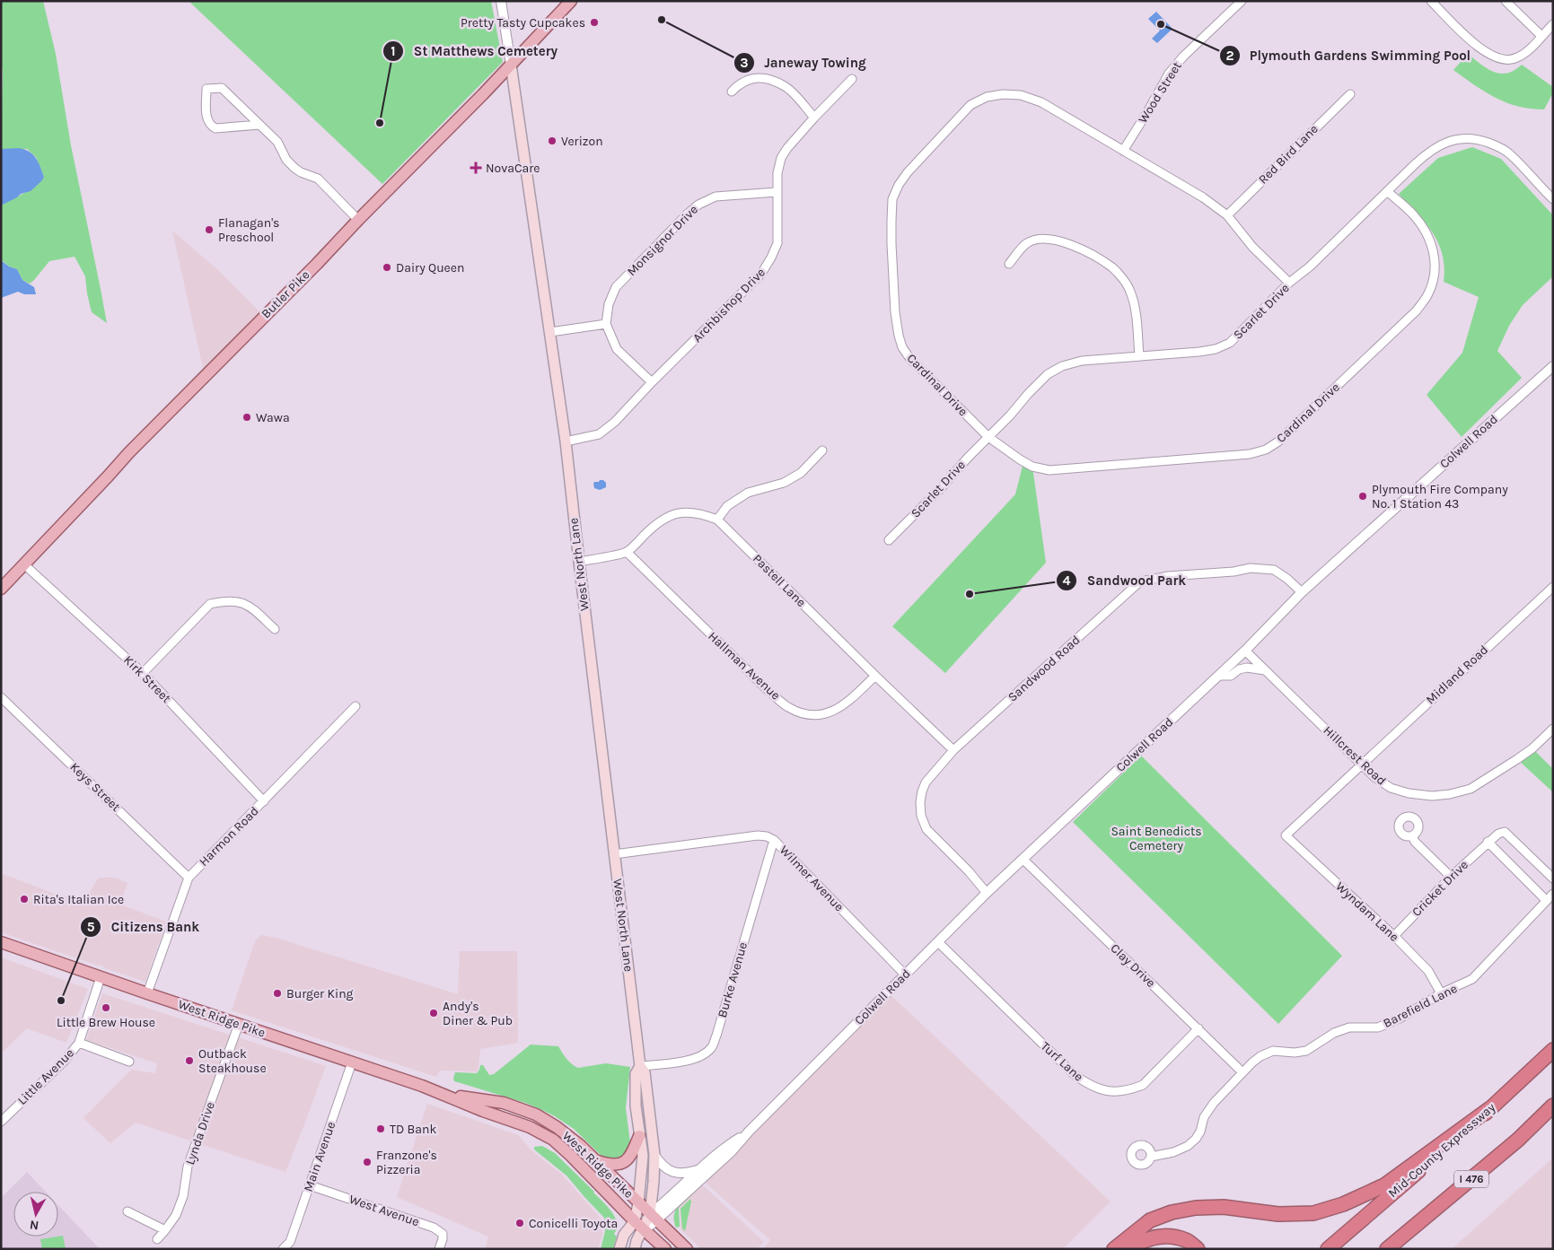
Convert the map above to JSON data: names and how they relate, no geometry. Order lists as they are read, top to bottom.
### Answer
{
  "streets": {
    "highway": ["Mid-County Expressway", "I 476"],
    "main road": ["Butler Pike", "West North Lane", "West Ridge Pike"],
    "street": [
      "Wood Street",
      "Red Bird Lane",
      "Monsignor Drive",
      "Archbishop Drive",
      "Scarlet Drive",
      "Cardinal Drive",
      "Colwell Road",
      "Pastell Lane",
      "Hallman Avenue",
      "Sandwood Road",
      "Midland Road",
      "Kirk Street",
      "Hillcrest Road",
      "Keys Street",
      "Harmon Road",
      "Wilmer Avenue",
      "Cricket Drive",
      "Wyndam Lane",
      "Clay Drive",
      "Burke Avenue",
      "Barefield Lane",
      "Turf Lane",
      "Little Avenue",
      "Lynda Drive",
      "Main Avenue",
      "West Avenue"
    ]
  },
  "crossings": [
    ["Wood Street", "Cardinal Drive"],
    ["Red Bird Lane", "Cardinal Drive"],
    ["Monsignor Drive", "Archbishop Drive"],
    ["Butler Pike", "West North Lane"],
    ["Butler Pike", "Kirk Street"],
    ["Archbishop Drive", "West North Lane"],
    ["Scarlet Drive", "Cardinal Drive"],
    ["Colwell Road", "West North Lane"],
    ["Colwell Road", "Sandwood Road"],
    ["Colwell Road", "Hillcrest Road"],
    ["Colwell Road", "Wilmer Avenue"],
    ["Colwell Road", "Clay Drive"],
    ["Colwell Road", "West Ridge Pike"],
    ["Colwell Road", "Turf Lane"],
    ["West North Lane", "Wilmer Avenue"],
    ["West North Lane", "Burke Avenue"],
    ["West North Lane", "West Ridge Pike"],
    ["Pastell Lane", "Hallman Avenue"],
    ["Pastell Lane", "Sandwood Road"],
    ["Midland Road", "Hillcrest Road"],
    ["Midland Road", "Wyndam Lane"],
    ["Kirk Street", "Harmon Road"],
    ["Keys Street", "Harmon Road"],
    ["Harmon Road", "West Ridge Pike"],
    ["Wilmer Avenue", "Burke Avenue"],
    ["Cricket Drive", "Wyndam Lane"],
    ["Wyndam Lane", "Barefield Lane"],
    ["Clay Drive", "Barefield Lane"],
    ["Clay Drive", "Turf Lane"],
    ["West Ridge Pike", "Little Avenue"],
    ["West Ridge Pike", "Lynda Drive"],
    ["West Ridge Pike", "Main Avenue"],
    ["Main Avenue", "West Avenue"]
  ],
  "parks": ["Saint Benedicts Cemetery"],
  "places": {
    "other": [
      "Janeway Towing",
      "Pretty Tasty Cupcakes",
      "Plymouth Gardens Swimming Pool",
      "St Matthews Cemetery",
      "Verizon",
      "Flanagan's Preschool",
      "Dairy Queen",
      "Wawa",
      "Plymouth Fire Company No. 1 Station 43",
      "Sandwood Park",
      "Rita's Italian Ice",
      "Burger King",
      "Citizens Bank",
      "Little Brew House",
      "Andy's Diner & Pub",
      "Outback Steakhouse",
      "TD Bank",
      "Franzone's Pizzeria",
      "Conicelli Toyota"
    ],
    "health": ["NovaCare"]
  },
  "north": "bottom"
}
